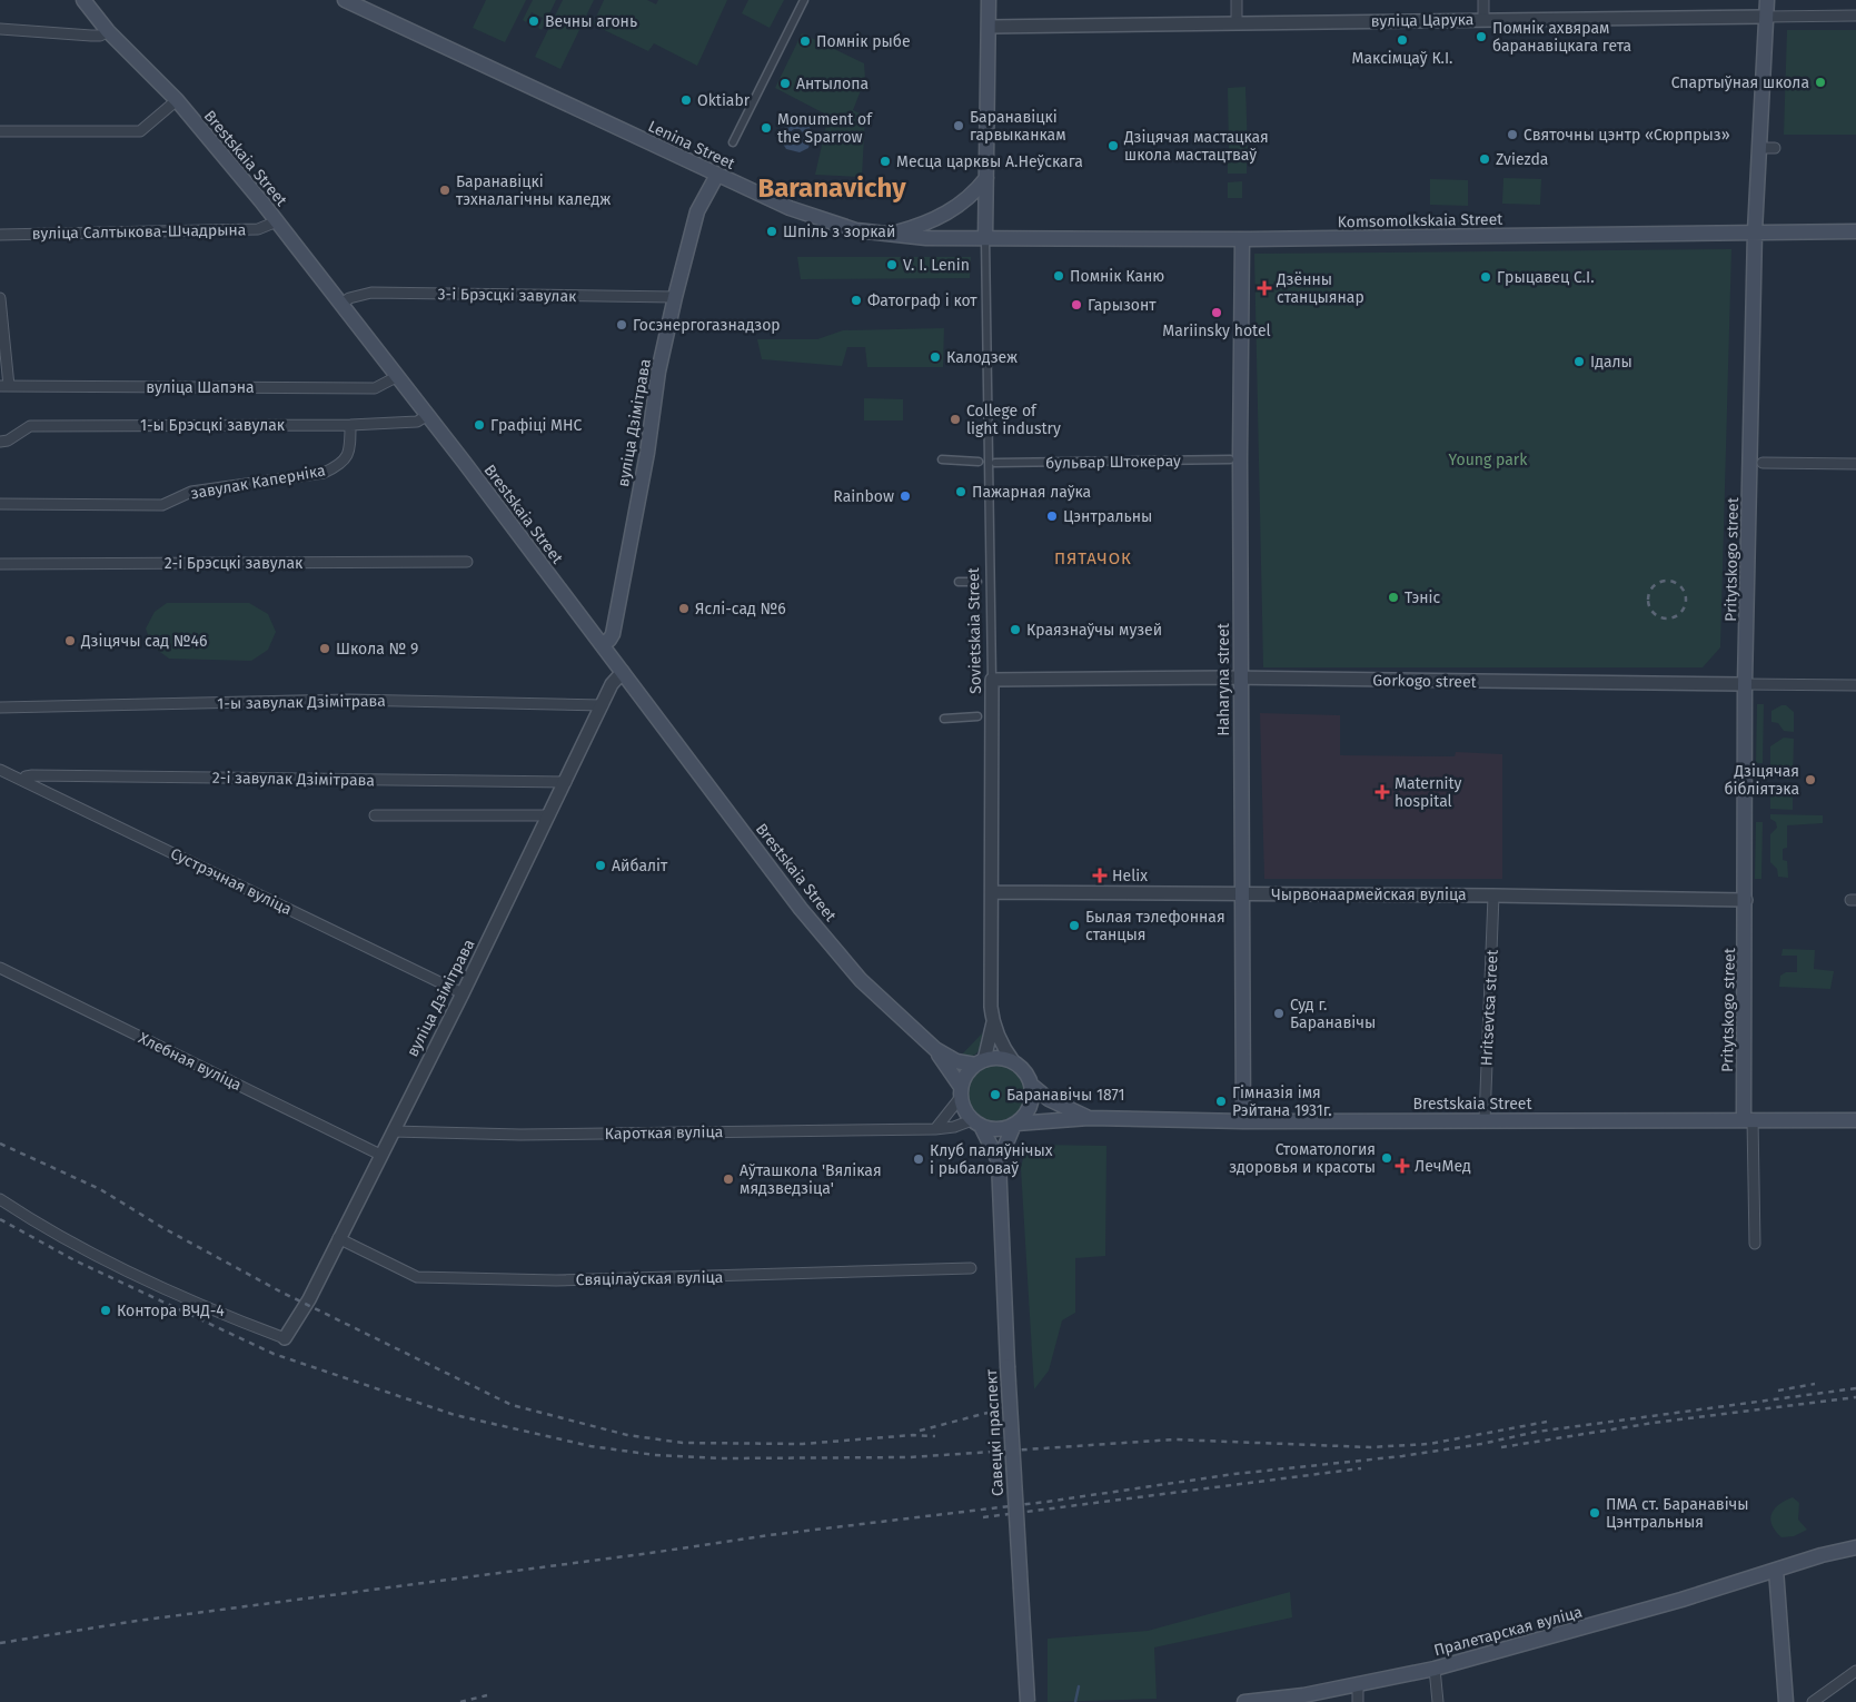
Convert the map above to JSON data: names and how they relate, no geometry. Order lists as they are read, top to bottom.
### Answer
{
  "streets": {
    "main road": [
      "Lenina Street",
      "Brestskaia Street",
      "Komsomolkskaia Street",
      "вуліца Дзімітрава",
      "Pritytskogo street",
      "Haharyna street",
      "Савецкі праспект",
      "Пралетарская вуліца"
    ],
    "street": [
      "вуліца Царука",
      "вуліца Салтыкова-Шчадрына",
      "3-і Брэсцкі завулак",
      "вуліца Шапэна",
      "1-ы Брэсцкі завулак",
      "бульвар Штокерау",
      "завулак Каперніка",
      "2-і Брэсцкі завулак",
      "Sovietskaia Street",
      "Gorkogo street",
      "1-ы завулак Дзімітрава",
      "2-і завулак Дзімітрава",
      "Сустрэчная вуліца",
      "Чырвонаармейская вуліца",
      "Hritsevtsa street",
      "Хлебная вуліца",
      "Кароткая вуліца",
      "Свяцілаўская вуліца"
    ]
  },
  "crossings": [
    ["вуліца Царука", "Pritytskogo street"],
    ["Lenina Street", "Komsomolkskaia Street"],
    ["Lenina Street", "вуліца Дзімітрава"],
    ["Lenina Street", "Sovietskaia Street"],
    ["Brestskaia Street", "вуліца Салтыкова-Шчадрына"],
    ["Brestskaia Street", "3-і Брэсцкі завулак"],
    ["Brestskaia Street", "вуліца Шапэна"],
    ["Brestskaia Street", "вуліца Дзімітрава"],
    ["Brestskaia Street", "1-ы Брэсцкі завулак"],
    ["Brestskaia Street", "Pritytskogo street"],
    ["Brestskaia Street", "Sovietskaia Street"],
    ["Brestskaia Street", "Haharyna street"],
    ["Brestskaia Street", "Hritsevtsa street"],
    ["Brestskaia Street", "Кароткая вуліца"],
    ["Brestskaia Street", "Савецкі праспект"],
    ["Komsomolkskaia Street", "Pritytskogo street"],
    ["Komsomolkskaia Street", "Sovietskaia Street"],
    ["Komsomolkskaia Street", "Haharyna street"],
    ["3-і Брэсцкі завулак", "вуліца Дзімітрава"],
    ["вуліца Дзімітрава", "1-ы завулак Дзімітрава"],
    ["вуліца Дзімітрава", "2-і завулак Дзімітрава"],
    ["вуліца Дзімітрава", "Сустрэчная вуліца"],
    ["вуліца Дзімітрава", "Хлебная вуліца"],
    ["вуліца Дзімітрава", "Кароткая вуліца"],
    ["вуліца Дзімітрава", "Свяцілаўская вуліца"],
    ["1-ы Брэсцкі завулак", "завулак Каперніка"],
    ["Pritytskogo street", "Gorkogo street"],
    ["Pritytskogo street", "Чырвонаармейская вуліца"],
    ["Sovietskaia Street", "Gorkogo street"],
    ["Sovietskaia Street", "Чырвонаармейская вуліца"],
    ["Sovietskaia Street", "Кароткая вуліца"],
    ["Sovietskaia Street", "Савецкі праспект"],
    ["Haharyna street", "Gorkogo street"],
    ["Haharyna street", "Чырвонаармейская вуліца"],
    ["2-і завулак Дзімітрава", "Сустрэчная вуліца"],
    ["Чырвонаармейская вуліца", "Hritsevtsa street"],
    ["Кароткая вуліца", "Савецкі праспект"]
  ],
  "districts": ["Baranavichy", "ПЯТАЧОК"],
  "parks": ["Young park"],
  "places": {
    "other": [
      "Вечны агонь",
      "Помнік ахвярам баранавіцкага гета",
      "Максімцаў К.І.",
      "Помнік рыбе",
      "Спартыўная школа",
      "Антылопа",
      "Oktiabr",
      "Баранавіцкі гарвыканкам",
      "Monument of the Sparrow",
      "Святочны цэнтр «Сюрпрыз»",
      "Дзіцячая мастацкая школа мастацтваў",
      "Zviezda",
      "Месца царквы А.Неўскага",
      "Баранавіцкі тэхналагічны каледж",
      "Шпіль з зоркай",
      "V. I. Lenin",
      "Помнік Каню",
      "Грыцавец С.І.",
      "Фатограф і кот",
      "Гарызонт",
      "Mariinsky hotel",
      "Госэнергогазнадзор",
      "Калодзеж",
      "Ідалы",
      "College of light industry",
      "Графіці МНС",
      "Пажарная лаўка",
      "Rainbow",
      "Цэнтральны",
      "Тэніс",
      "Яслі-сад №6",
      "Краязнаўчы музей",
      "Дзіцячы сад №46",
      "Школа № 9",
      "Дзіцячая бібліятэка",
      "Айбаліт",
      "Былая тэлефонная станцыя",
      "Суд г. Баранавічы",
      "Баранавічы 1871",
      "Гімназія імя Рэйтана 1931г.",
      "Стоматология здоровья и красоты",
      "Клуб паляўнічых і рыбаловаў",
      "Аўташкола 'Вялікая мядзведзіца'",
      "Контора ВЧД-4",
      "ПМА ст. Баранавічы Цэнтральныя"
    ],
    "health": [
      "Дзённы станцыянар",
      "Maternity hospital",
      "Helix",
      "ЛечМед"
    ]
  }
}
